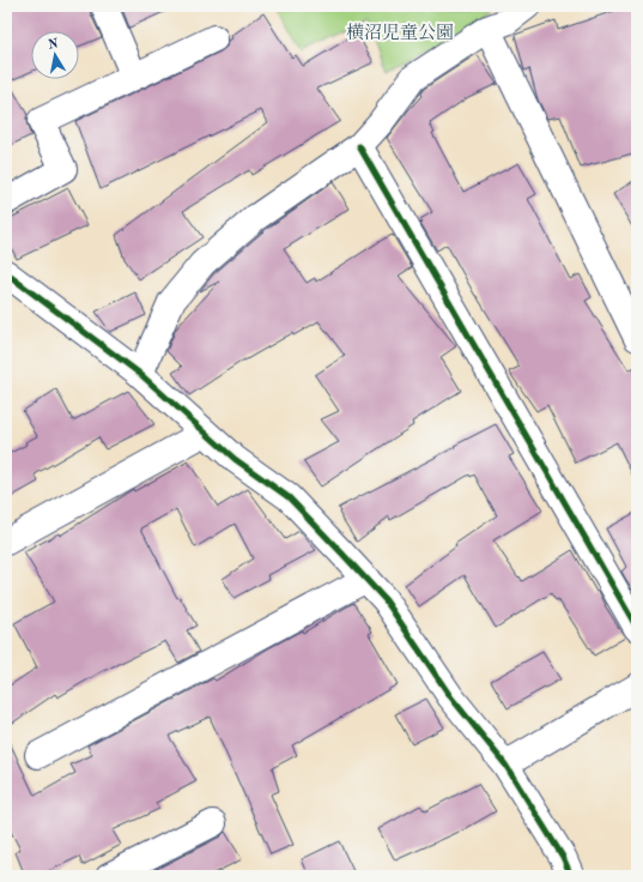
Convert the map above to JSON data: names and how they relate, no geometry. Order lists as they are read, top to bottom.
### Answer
{
  "parks": ["横沼児童公園"],
  "north": "top"
}
